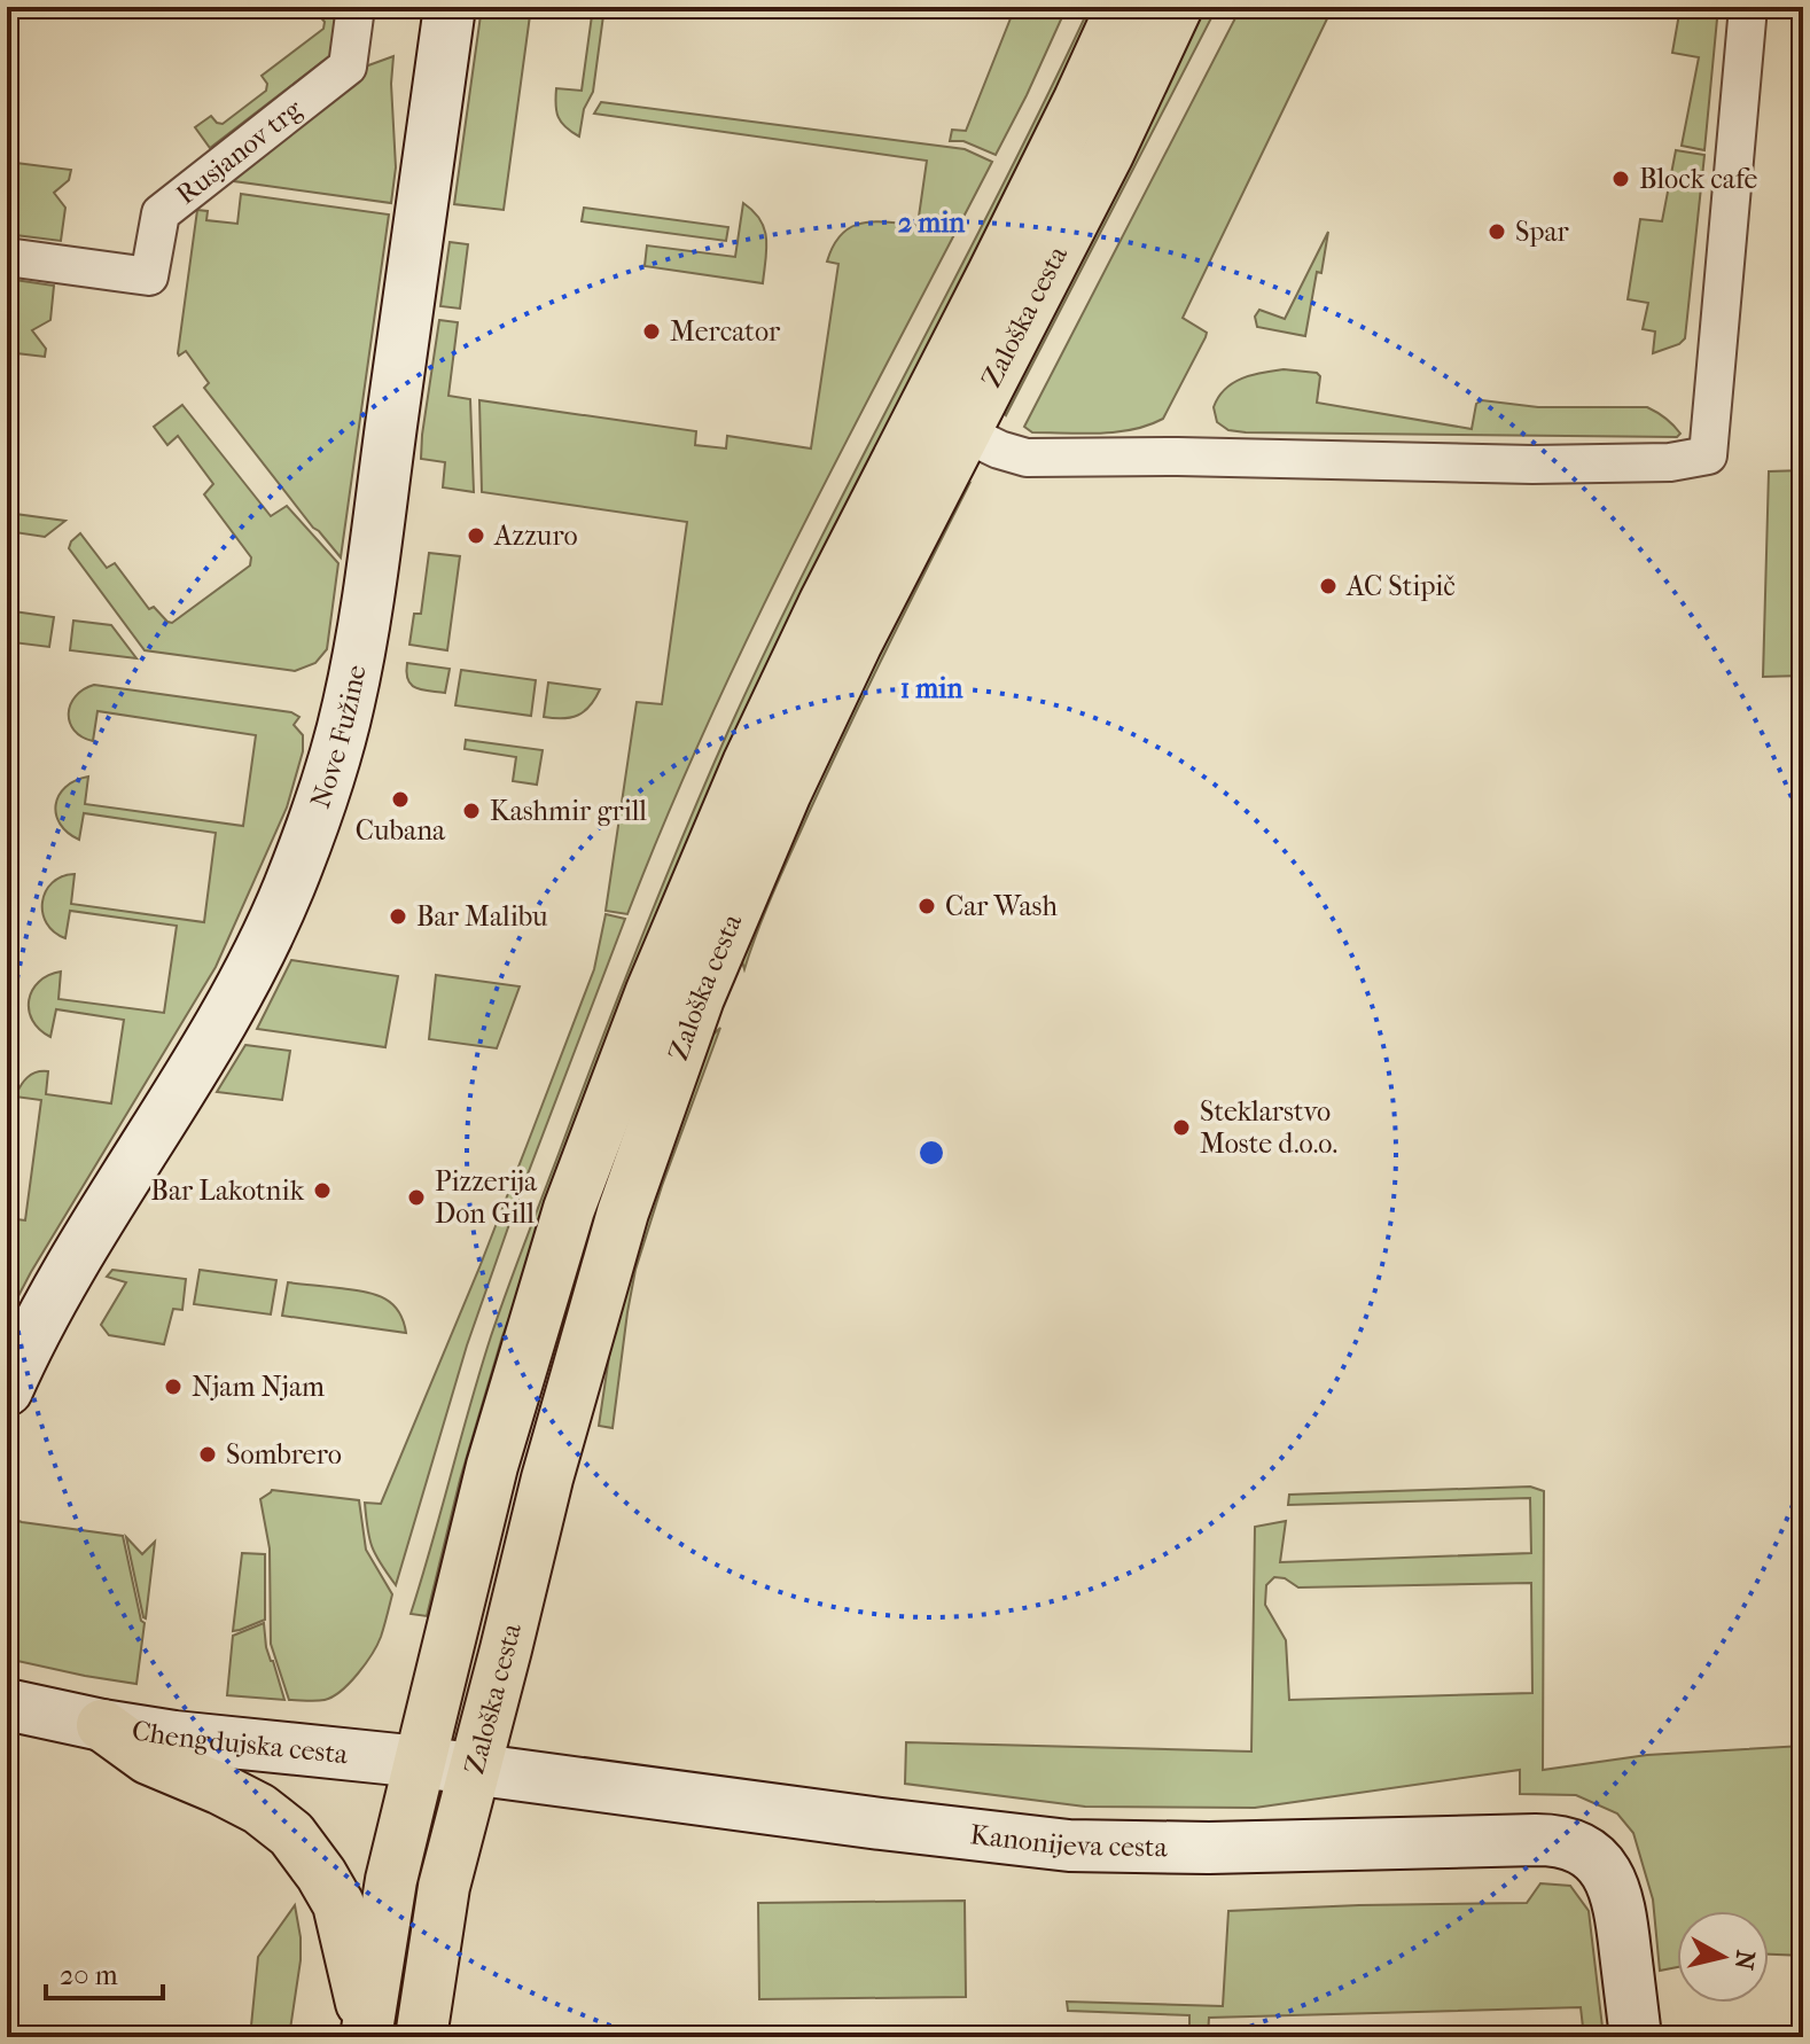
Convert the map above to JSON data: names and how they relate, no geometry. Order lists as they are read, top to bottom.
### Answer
{
  "streets": {
    "main road": ["Zaloška cesta"],
    "street": [
      "Rusjanov trg",
      "Nove Fužine",
      "Chengdujska cesta",
      "Kanonijeva cesta"
    ]
  },
  "crossings": [
    ["Zaloška cesta", "Chengdujska cesta"],
    ["Zaloška cesta", "Kanonijeva cesta"],
    ["Chengdujska cesta", "Kanonijeva cesta"]
  ],
  "places": [
    "Block cafe",
    "Spar",
    "Mercator",
    "Azzuro",
    "AC Stipič",
    "Cubana",
    "Kashmir grill",
    "Car Wash",
    "Bar Malibu",
    "Steklarstvo Moste d.o.o.",
    "Bar Lakotnik",
    "Pizzerija Don Gill",
    "Njam Njam",
    "Sombrero"
  ],
  "scale_bar": "20 m",
  "north": "right",
  "rings": ["2 min", "1 min"]
}
